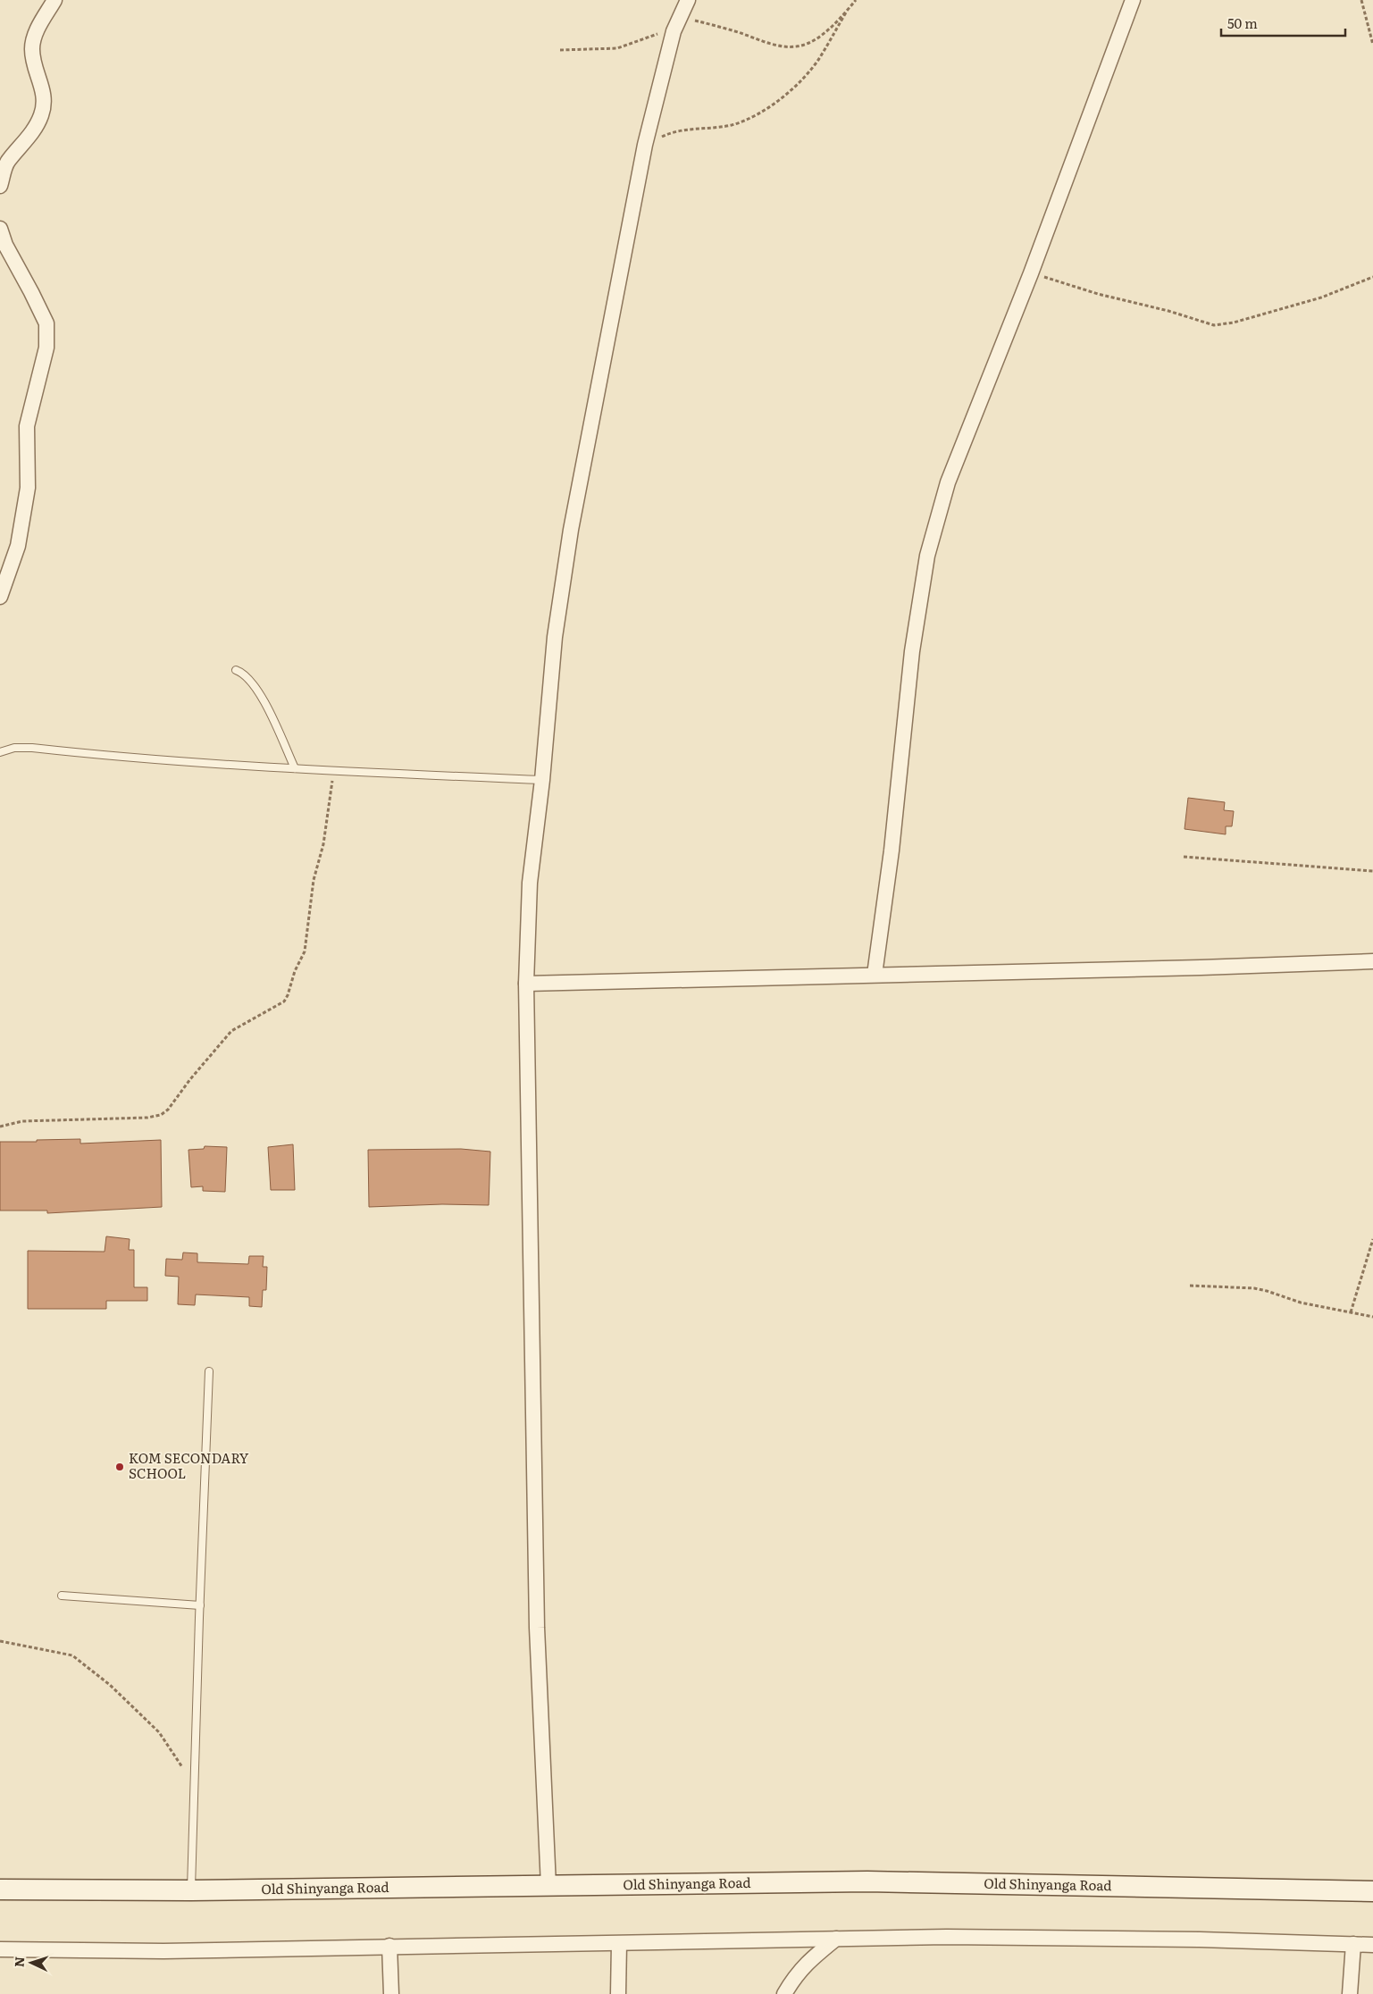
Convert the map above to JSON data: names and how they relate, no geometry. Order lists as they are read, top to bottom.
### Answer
{
  "streets": {
    "main road": ["Old Shinyanga Road"]
  },
  "places": ["KOM SECONDARY SCHOOL"],
  "scale_bar": "50 m",
  "north": "left"
}
